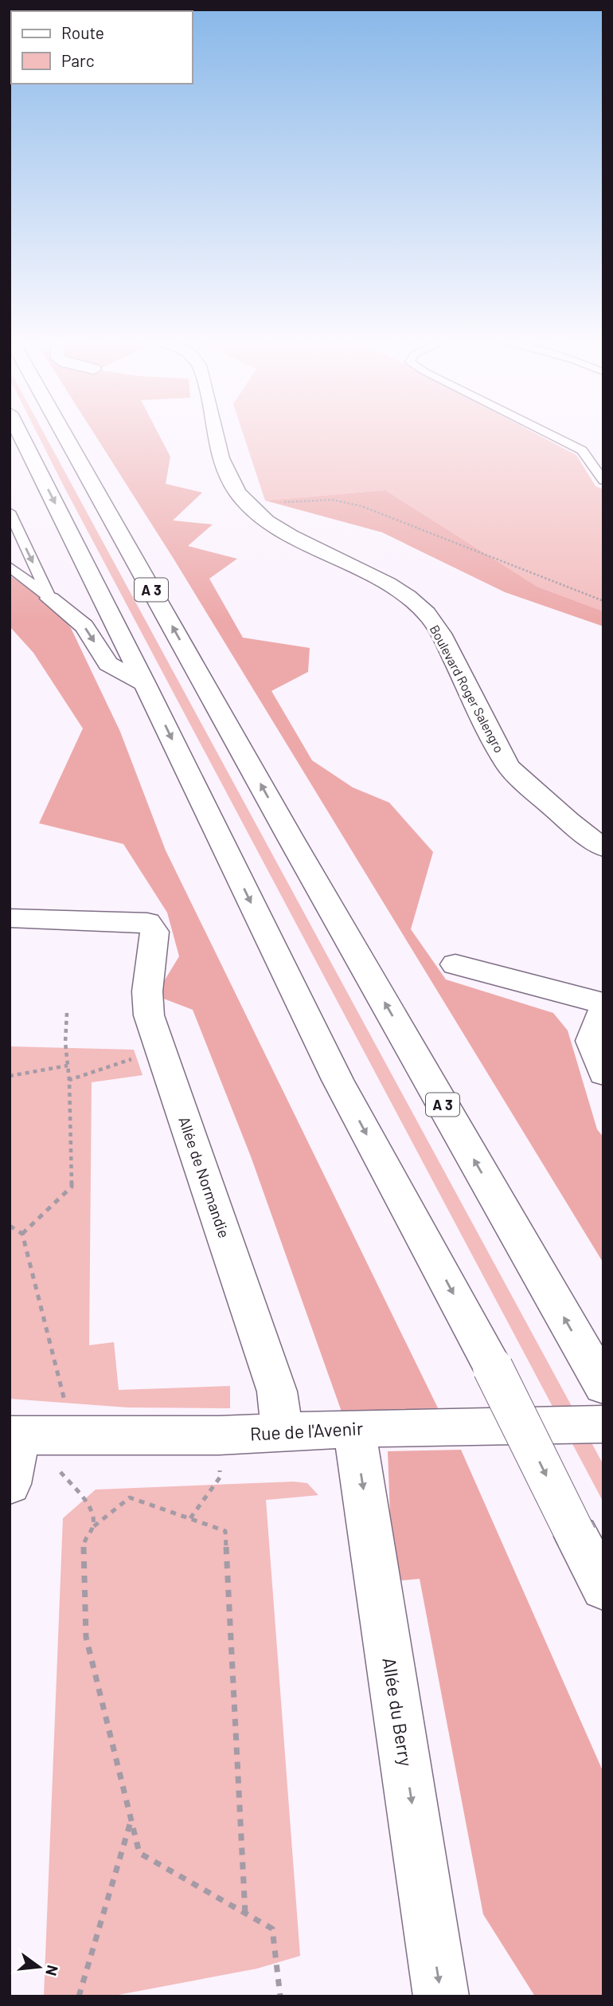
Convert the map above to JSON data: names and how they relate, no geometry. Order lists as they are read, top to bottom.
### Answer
{
  "streets": {
    "main road": [
      "A 3",
      "Boulevard Roger Salengro",
      "Allée de Normandie",
      "Rue de l'Avenir",
      "Allée du Berry"
    ]
  },
  "crossings": [
    ["Allée de Normandie", "Rue de l'Avenir"],
    ["Rue de l'Avenir", "Allée du Berry"]
  ],
  "legend": ["Route", "Parc"],
  "north": "right"
}
